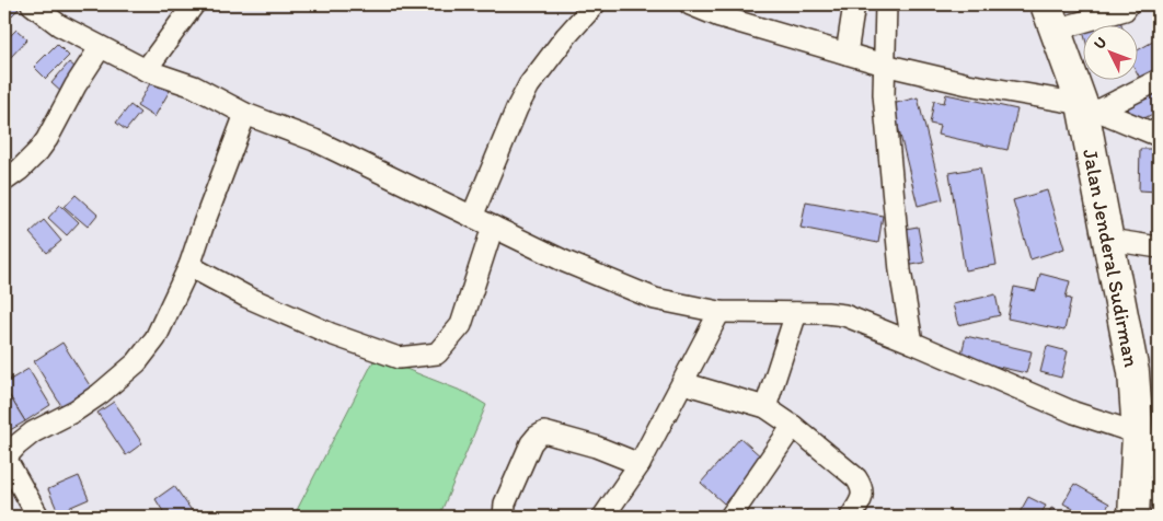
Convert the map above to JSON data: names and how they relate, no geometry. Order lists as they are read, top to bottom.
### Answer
{
  "streets": {
    "main road": ["Jalan Jenderal Sudirman"]
  },
  "north": "top left"
}
